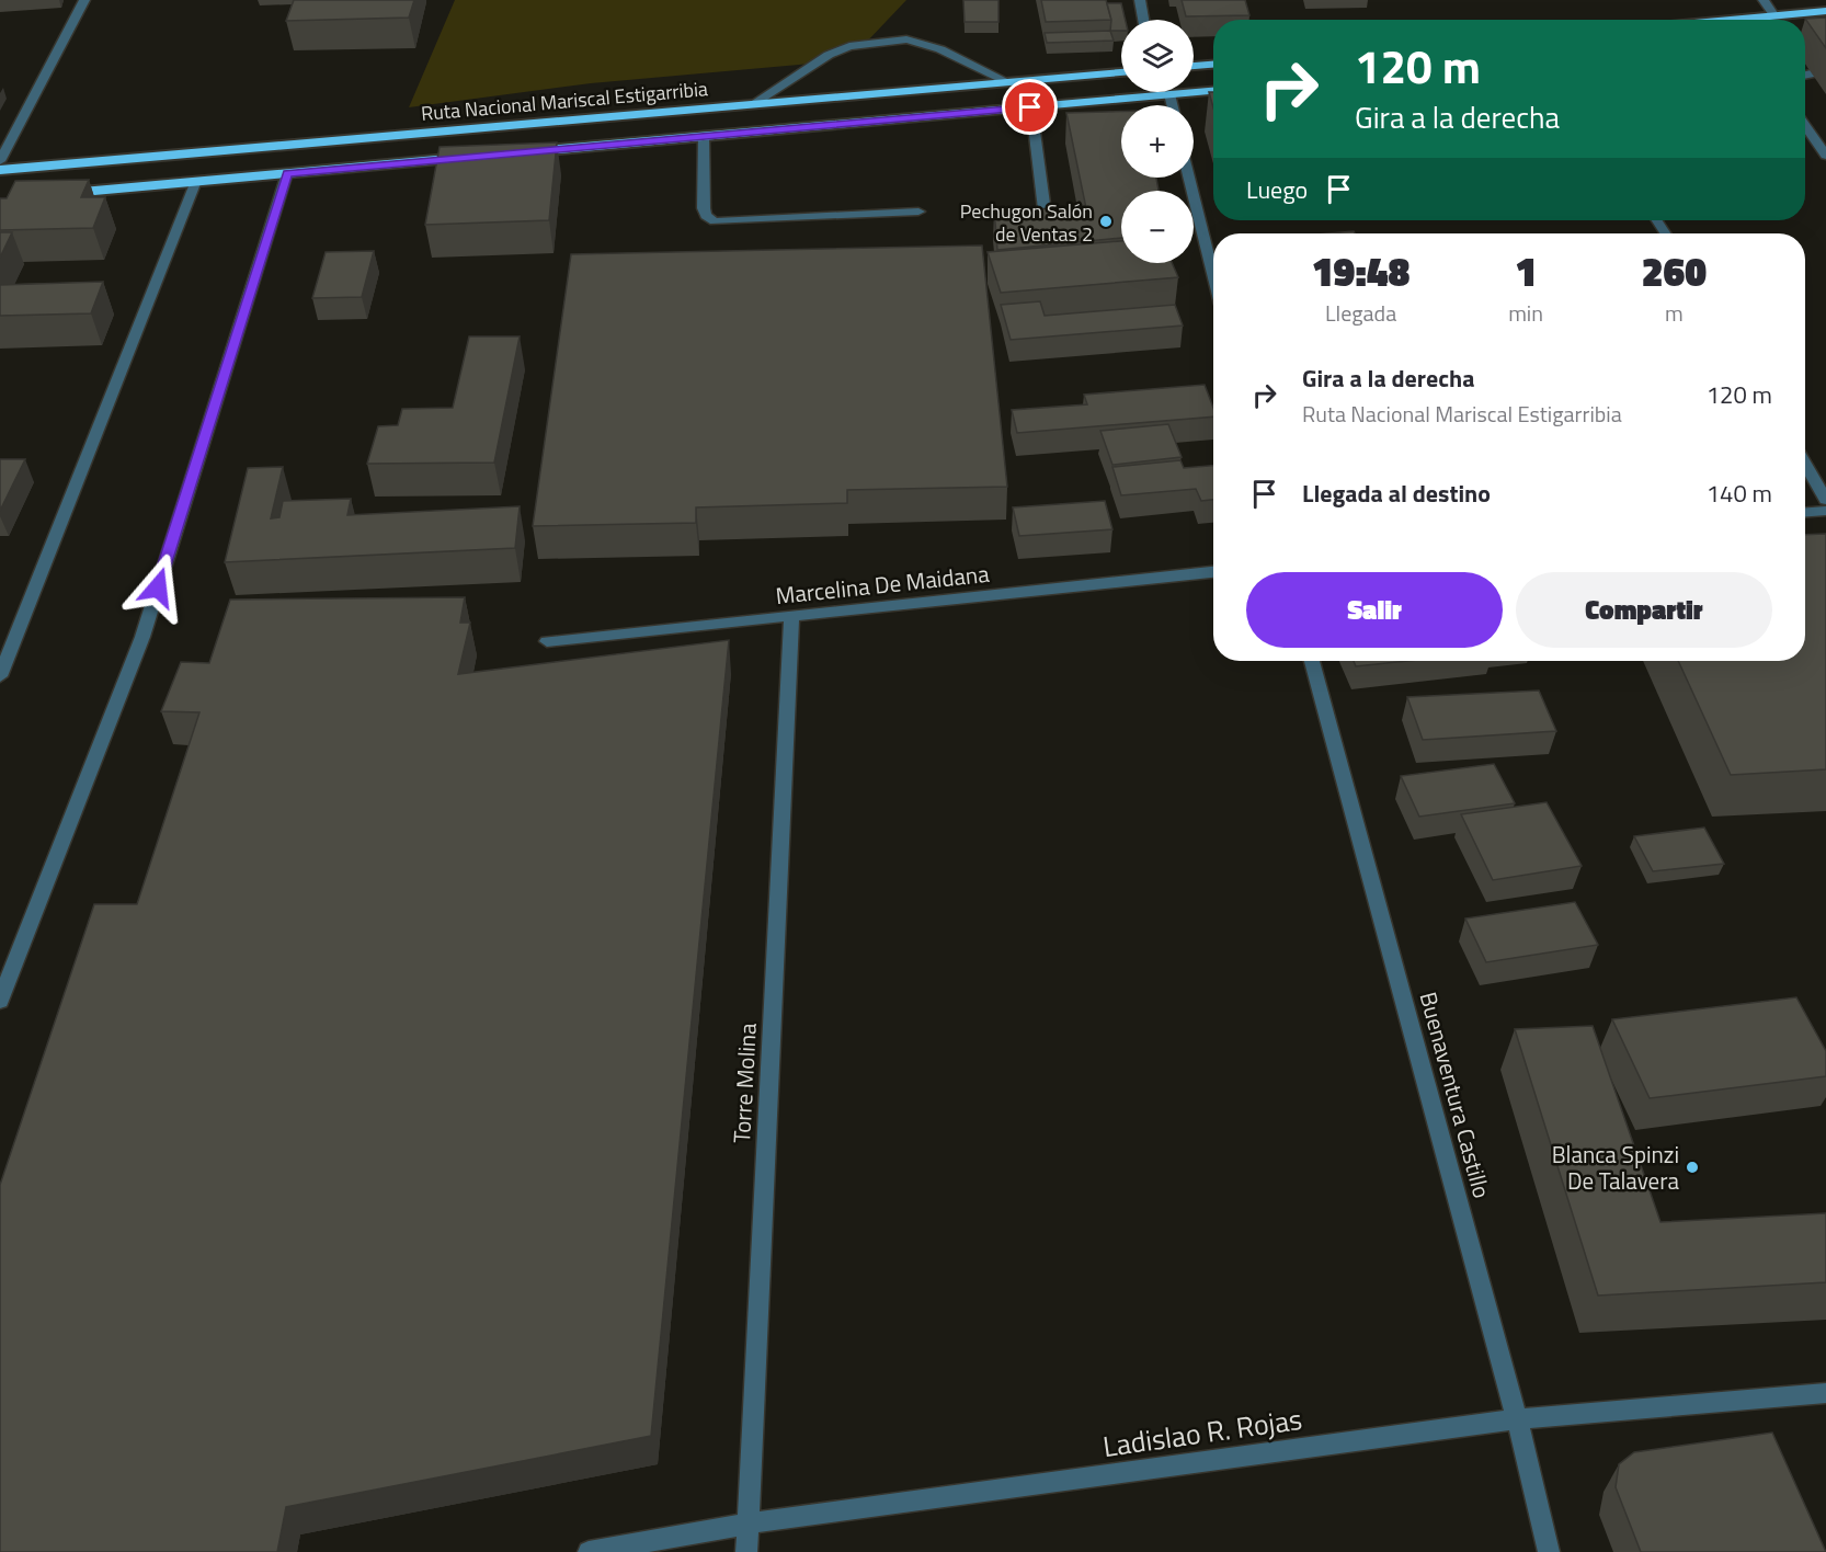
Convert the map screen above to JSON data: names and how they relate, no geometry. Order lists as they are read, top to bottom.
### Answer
{
  "streets": {
    "highway": ["Ruta Nacional Mariscal Estigarribia"],
    "street": [
      "Marcelina De Maidana",
      "Torre Molina",
      "Buenaventura Castillo",
      "Ladislao R. Rojas"
    ]
  },
  "crossings": [
    ["Marcelina De Maidana", "Torre Molina"],
    ["Torre Molina", "Ladislao R. Rojas"],
    ["Buenaventura Castillo", "Ladislao R. Rojas"]
  ],
  "places": ["Pechugon Salón de Ventas 2", "Blanca Spinzi De Talavera"],
  "page": {
    "map_buttons": ["+", "−"],
    "turn": ["120 m", "Gira a la derecha"],
    "then": "Luego",
    "eta": [
      "19:48",
      "Llegada",
      "1",
      "min",
      "260",
      "m"
    ],
    "list": [
      {
        "name": "Gira a la derecha",
        "note": "Ruta Nacional Mariscal Estigarribia",
        "value": "120 m"
      },
      {
        "name": "Llegada al destino",
        "value": "140 m"
      }
    ],
    "buttons": ["Salir", "Compartir"]
  }
}
